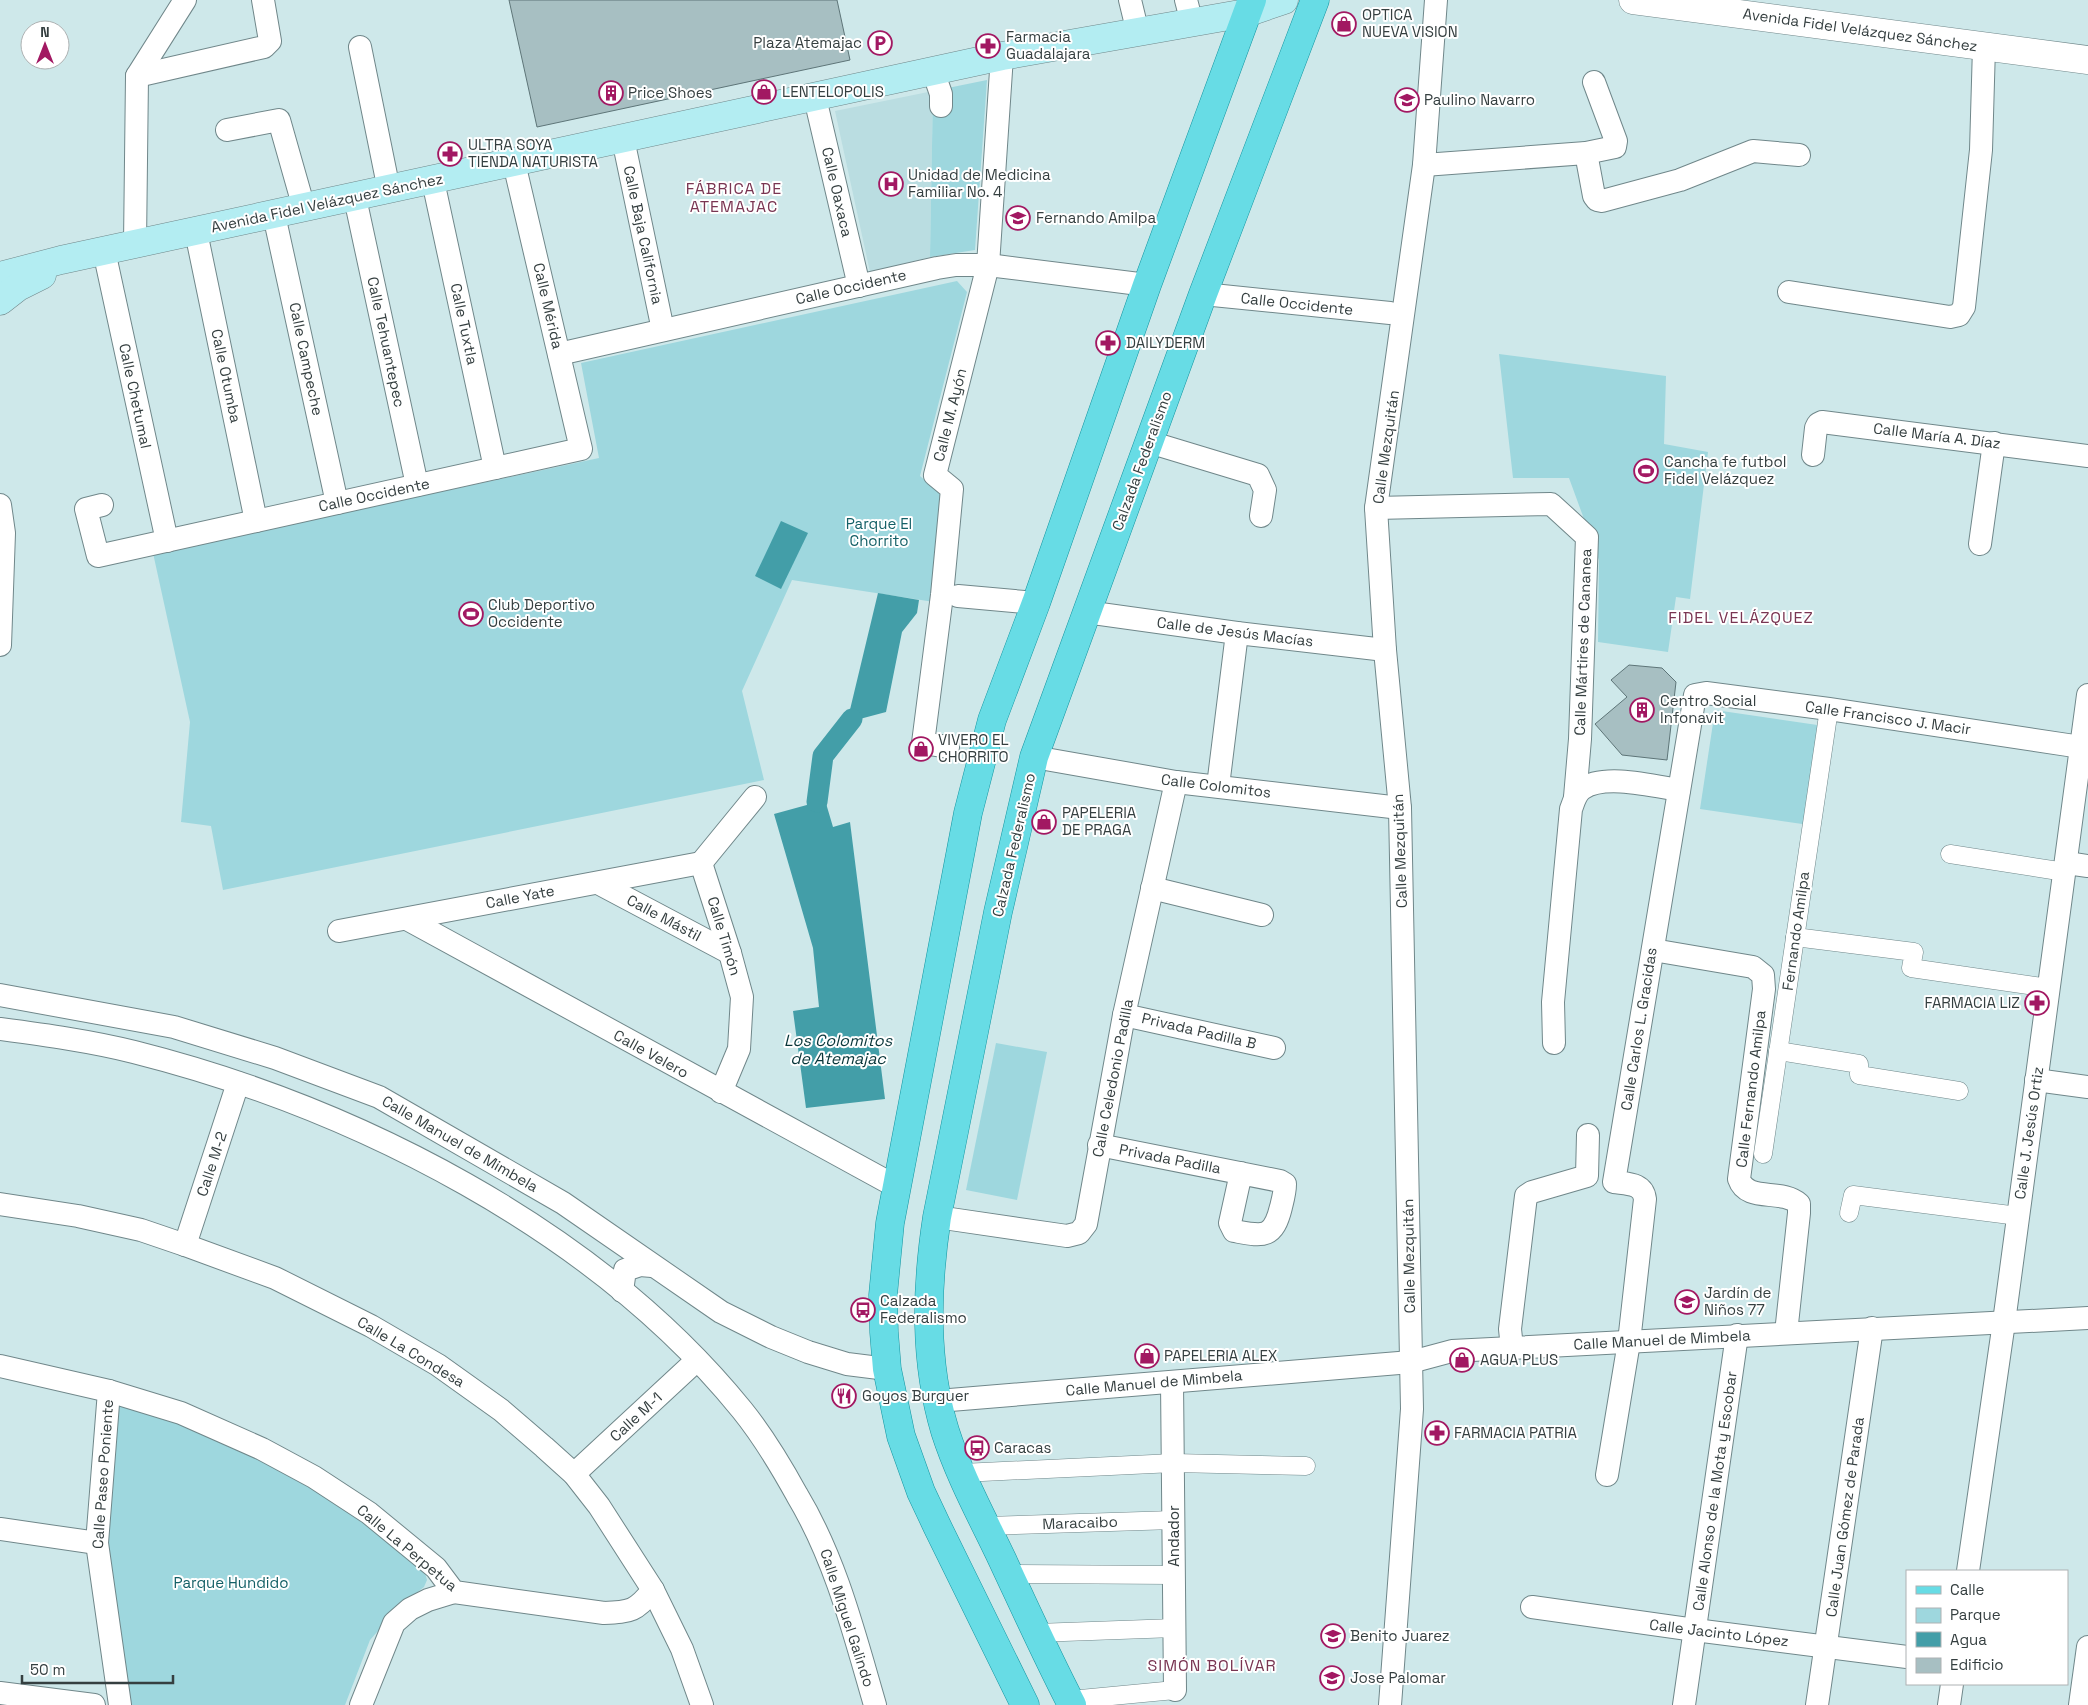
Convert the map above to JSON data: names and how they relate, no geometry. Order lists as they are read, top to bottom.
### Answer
{
  "streets": {
    "main road": ["Avenida Fidel Velázquez Sánchez", "Calzada Federalismo"],
    "street": [
      "Calle Oaxaca",
      "Calle Baja California",
      "Calle Occidente",
      "Calle Mérida",
      "Calle Tuxtla",
      "Calle Tehuantepec",
      "Calle Campeche",
      "Calle Otumba",
      "Calle Chetumal",
      "Calle M. Ayón",
      "Calle María A. Díaz",
      "Calle Mezquitán",
      "Calle de Jesús Macías",
      "Calle Mártires de Cananea",
      "Calle Francisco J. Macir",
      "Calle Colomitos",
      "Calle Yate",
      "Calle Mástil",
      "Fernando Amilpa",
      "Calle Timón",
      "Calle Carlos L. Gracidas",
      "Privada Padilla B",
      "Calle Velero",
      "Calle Celedonio Padilla",
      "Calle Fernando Amilpa",
      "Calle J. Jesús Ortiz",
      "Calle Manuel de Mimbela",
      "Privada Padilla",
      "Calle M-2",
      "Calle La Condesa",
      "Calle M-1",
      "Calle Paseo Poniente",
      "Calle Alonso de la Mota y Escobar",
      "Calle Juan Gómez de Parada",
      "Maracaibo",
      "Andador",
      "Calle La Perpetua",
      "Calle Miguel Galindo",
      "Calle Jacinto López"
    ]
  },
  "crossings": [
    ["Avenida Fidel Velázquez Sánchez", "Calle Oaxaca"],
    ["Avenida Fidel Velázquez Sánchez", "Calle Baja California"],
    ["Avenida Fidel Velázquez Sánchez", "Calle Mérida"],
    ["Avenida Fidel Velázquez Sánchez", "Calle Tuxtla"],
    ["Avenida Fidel Velázquez Sánchez", "Calle Tehuantepec"],
    ["Avenida Fidel Velázquez Sánchez", "Calle Campeche"],
    ["Avenida Fidel Velázquez Sánchez", "Calle Otumba"],
    ["Avenida Fidel Velázquez Sánchez", "Calle Chetumal"],
    ["Avenida Fidel Velázquez Sánchez", "Calle M. Ayón"],
    ["Calle Oaxaca", "Calle Occidente"],
    ["Calle Baja California", "Calle Occidente"],
    ["Calle Occidente", "Calle Mérida"],
    ["Calle Occidente", "Calle Tuxtla"],
    ["Calle Occidente", "Calle Tehuantepec"],
    ["Calle Occidente", "Calle Campeche"],
    ["Calle Occidente", "Calle Otumba"],
    ["Calle Occidente", "Calle Chetumal"],
    ["Calle Occidente", "Calle M. Ayón"],
    ["Calle Occidente", "Calzada Federalismo"],
    ["Calle Mezquitán", "Calle de Jesús Macías"],
    ["Calle Mezquitán", "Calle Mártires de Cananea"],
    ["Calle Mezquitán", "Calle Colomitos"],
    ["Calle Mezquitán", "Calle Manuel de Mimbela"],
    ["Calzada Federalismo", "Calle de Jesús Macías"],
    ["Calzada Federalismo", "Calle Colomitos"],
    ["Calzada Federalismo", "Calle Celedonio Padilla"],
    ["Calzada Federalismo", "Calle Manuel de Mimbela"],
    ["Calzada Federalismo", "Maracaibo"],
    ["Calle Francisco J. Macir", "Fernando Amilpa"],
    ["Calle Francisco J. Macir", "Calle Carlos L. Gracidas"],
    ["Calle Francisco J. Macir", "Calle J. Jesús Ortiz"],
    ["Calle Colomitos", "Calle Celedonio Padilla"],
    ["Calle Yate", "Calle Mástil"],
    ["Calle Yate", "Calle Timón"],
    ["Calle Yate", "Calle Velero"],
    ["Calle Mástil", "Calle Timón"],
    ["Calle Timón", "Calle Velero"],
    ["Calle Carlos L. Gracidas", "Calle Fernando Amilpa"],
    ["Calle Carlos L. Gracidas", "Calle Manuel de Mimbela"],
    ["Privada Padilla B", "Calle Celedonio Padilla"],
    ["Calle Celedonio Padilla", "Privada Padilla"],
    ["Calle Fernando Amilpa", "Calle Manuel de Mimbela"],
    ["Calle J. Jesús Ortiz", "Calle Manuel de Mimbela"],
    ["Calle Manuel de Mimbela", "Calle Alonso de la Mota y Escobar"],
    ["Calle Manuel de Mimbela", "Calle Juan Gómez de Parada"],
    ["Calle Manuel de Mimbela", "Andador"],
    ["Calle M-2", "Calle La Condesa"],
    ["Calle La Condesa", "Calle M-1"],
    ["Calle La Condesa", "Calle La Perpetua"],
    ["Calle M-1", "Calle Miguel Galindo"],
    ["Calle Paseo Poniente", "Calle La Perpetua"],
    ["Calle Alonso de la Mota y Escobar", "Calle Jacinto López"],
    ["Calle Juan Gómez de Parada", "Calle Jacinto López"],
    ["Maracaibo", "Andador"]
  ],
  "districts": ["FÁBRICA DE ATEMAJAC", "FIDEL VELÁZQUEZ", "SIMÓN BOLÍVAR"],
  "water": ["Los Colomitos de Atemajac"],
  "parks": ["Parque El Chorrito", "Parque Hundido"],
  "places": {
    "shop": [
      "OPTICA NUEVA VISION",
      "LENTELOPOLIS",
      "VIVERO EL CHORRITO",
      "PAPELERIA DE PRAGA",
      "PAPELERIA ALEX",
      "AGUA PLUS"
    ],
    "parking": ["Plaza Atemajac"],
    "pharmacy": [
      "Farmacia Guadalajara",
      "ULTRA SOYA TIENDA NATURISTA",
      "DAILYDERM",
      "FARMACIA LIZ",
      "FARMACIA PATRIA"
    ],
    "building": ["Price Shoes", "Centro Social Infonavit"],
    "school or university": [
      "Paulino Navarro",
      "Fernando Amilpa",
      "Jardín de Niños 77",
      "Benito Juarez",
      "Jose Palomar"
    ],
    "hospital": ["Unidad de Medicina Familiar No. 4"],
    "sports": ["Cancha fe futbol Fidel Velázquez", "Club Deportivo Occidente"],
    "bus stop": ["Calzada Federalismo", "Caracas"],
    "restaurant": ["Goyos Burguer"]
  },
  "legend": [
    "Calle",
    "Parque",
    "Agua",
    "Edificio"
  ],
  "scale_bar": "50 m",
  "north": "top"
}
